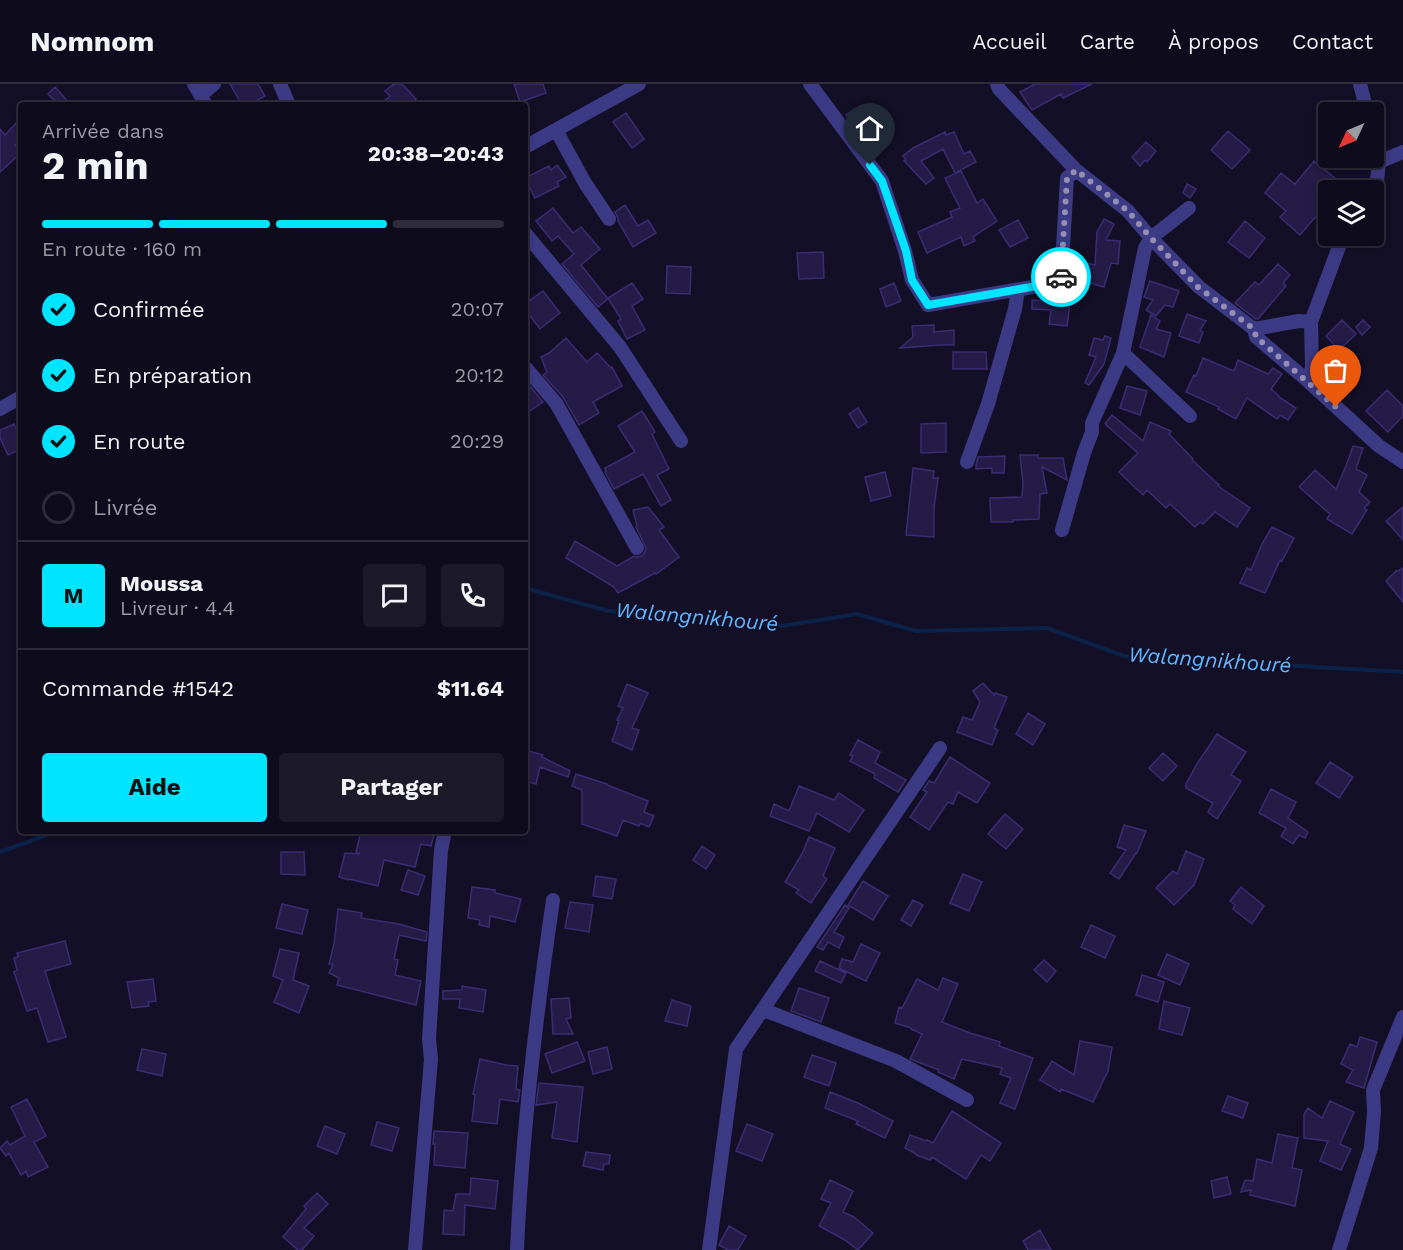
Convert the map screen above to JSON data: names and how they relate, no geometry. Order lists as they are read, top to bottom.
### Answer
{
  "water": ["Walangnikhouré"],
  "north": "bottom left",
  "page": {
    "header": "Nomnom",
    "nav": [
      "Accueil",
      "Carte",
      "À propos",
      "Contact"
    ],
    "heading": ["2 min", "Arrivée dans", "20:38–20:43"],
    "panel": [
      "Moussa",
      "Livreur · 4.4",
      "Commande #1542",
      "$11.64"
    ],
    "bar": "En route · 160 m",
    "list": [
      ["Confirmée", "20:07"],
      ["En préparation", "20:12"],
      ["En route", "20:29"],
      "Livrée"
    ],
    "round": "M",
    "buttons": ["Aide", "Partager"]
  }
}
